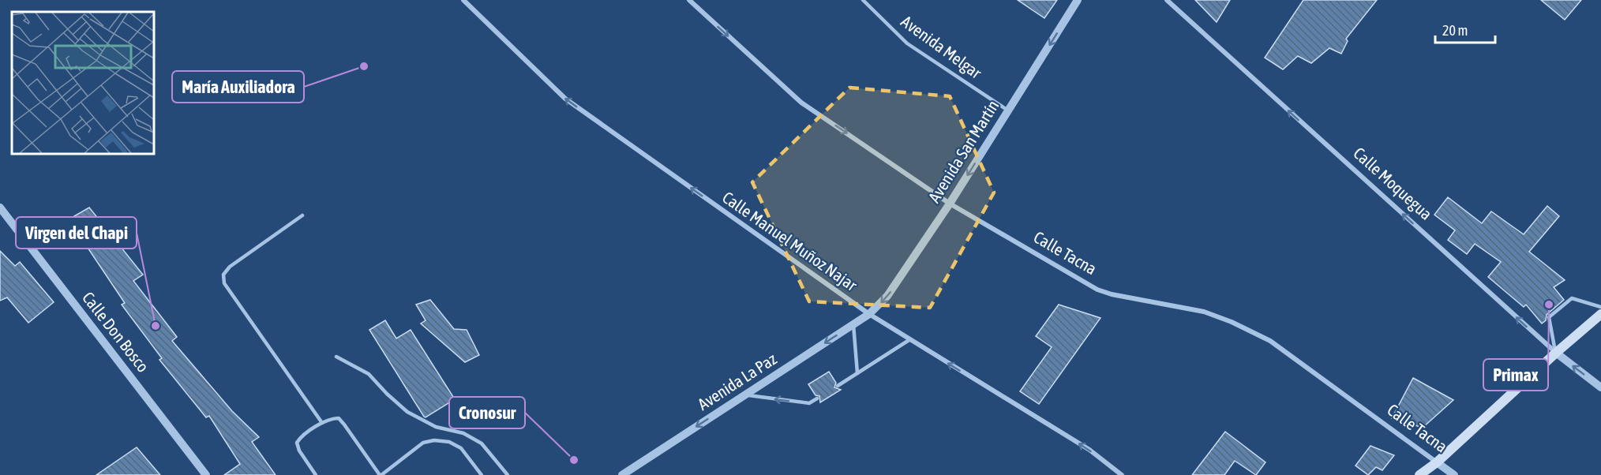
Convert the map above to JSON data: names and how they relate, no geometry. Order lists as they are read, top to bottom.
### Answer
{
  "streets": {
    "street": [
      "Avenida San Martín",
      "Calle Moquegua",
      "Calle Manuel Muñoz Najar",
      "Calle Tacna",
      "Calle Don Bosco",
      "Avenida La Paz"
    ],
    "lane": ["Avenida Melgar"]
  },
  "crossings": [
    ["Avenida Melgar", "Avenida San Martín"],
    ["Avenida San Martín", "Calle Manuel Muñoz Najar"],
    ["Avenida San Martín", "Calle Tacna"],
    ["Avenida San Martín", "Avenida La Paz"],
    ["Calle Manuel Muñoz Najar", "Avenida La Paz"]
  ],
  "one_way": [
    "Avenida San Martín",
    "Calle Moquegua",
    "Calle Manuel Muñoz Najar",
    "Calle Tacna",
    "Avenida La Paz"
  ],
  "places": [
    "María Auxiliadora",
    "Primax",
    "Virgen del Chapi",
    "Cronosur"
  ],
  "scale_bar": "20 m"
}
